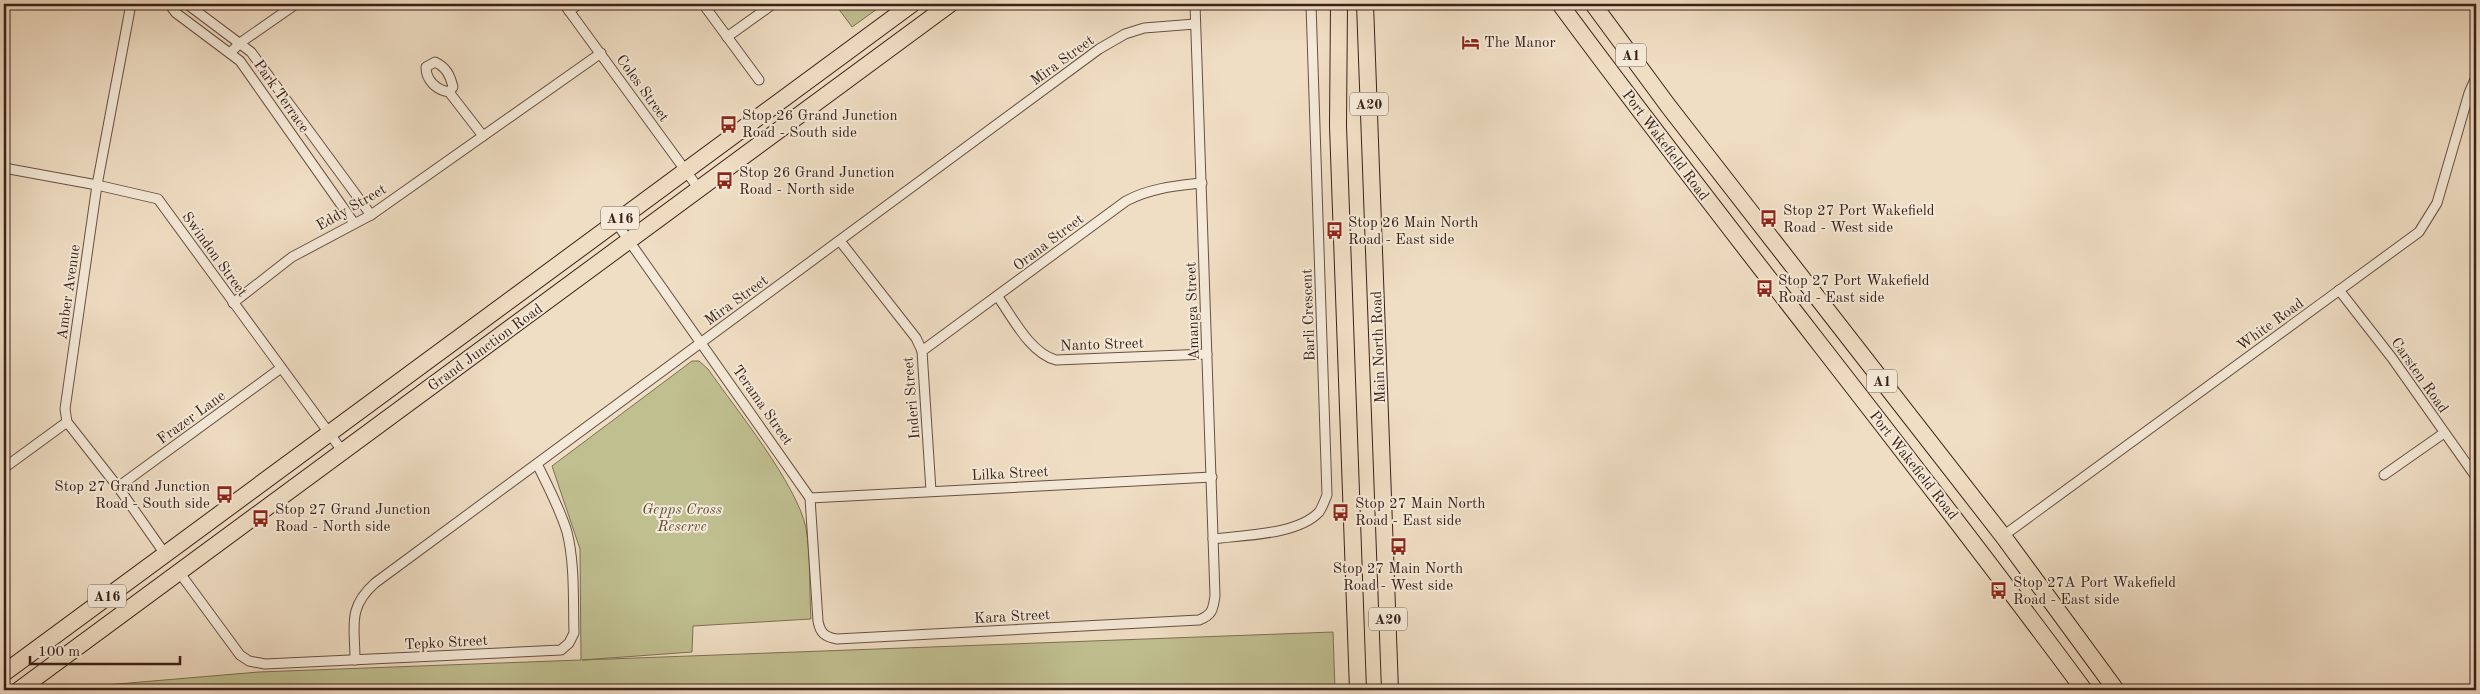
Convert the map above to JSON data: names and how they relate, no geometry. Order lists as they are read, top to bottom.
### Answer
{
  "streets": {
    "highway": [
      "A1",
      "A20",
      "Port Wakefield Road",
      "A16",
      "Grand Junction Road",
      "Main North Road"
    ],
    "street": [
      "Mira Street",
      "Coles Street",
      "Park Terrace",
      "Eddy Street",
      "Orana Street",
      "Swindon Street",
      "Amber Avenue",
      "Amanga Street",
      "Barli Crescent",
      "White Road",
      "Nanto Street",
      "Carsten Road",
      "Inderi Street",
      "Terama Street",
      "Frazer Lane",
      "Lilka Street",
      "Kara Street",
      "Tepko Street"
    ]
  },
  "crossings": [
    ["Mira Street", "Amanga Street"],
    ["Mira Street", "Inderi Street"],
    ["Mira Street", "Terama Street"],
    ["Mira Street", "Tepko Street"],
    ["Coles Street", "Eddy Street"],
    ["Coles Street", "Grand Junction Road"],
    ["Park Terrace", "Eddy Street"],
    ["Port Wakefield Road", "White Road"],
    ["Eddy Street", "Swindon Street"],
    ["Orana Street", "Amanga Street"],
    ["Orana Street", "Nanto Street"],
    ["Orana Street", "Inderi Street"],
    ["Swindon Street", "Amber Avenue"],
    ["Swindon Street", "Grand Junction Road"],
    ["Swindon Street", "Frazer Lane"],
    ["Amanga Street", "Barli Crescent"],
    ["Amanga Street", "Nanto Street"],
    ["Amanga Street", "Lilka Street"],
    ["Amanga Street", "Kara Street"],
    ["White Road", "Carsten Road"],
    ["Grand Junction Road", "Terama Street"],
    ["Grand Junction Road", "Tepko Street"],
    ["Inderi Street", "Lilka Street"],
    ["Terama Street", "Lilka Street"],
    ["Terama Street", "Kara Street"],
    ["Lilka Street", "Kara Street"]
  ],
  "parks": ["Gepps Cross Reserve"],
  "places": {
    "hotel": ["The Manor"],
    "bus stop": [
      "Stop 26 Grand Junction Road - South side",
      "Stop 26 Grand Junction Road - North side",
      "Stop 27 Port Wakefield Road - West side",
      "Stop 26 Main North Road - East side",
      "Stop 27 Port Wakefield Road - East side",
      "Stop 27 Grand Junction Road - South side",
      "Stop 27 Main North Road - East side",
      "Stop 27 Grand Junction Road - North side",
      "Stop 27 Main North Road - West side",
      "Stop 27A Port Wakefield Road - East side"
    ]
  },
  "scale_bar": "100 m"
}
